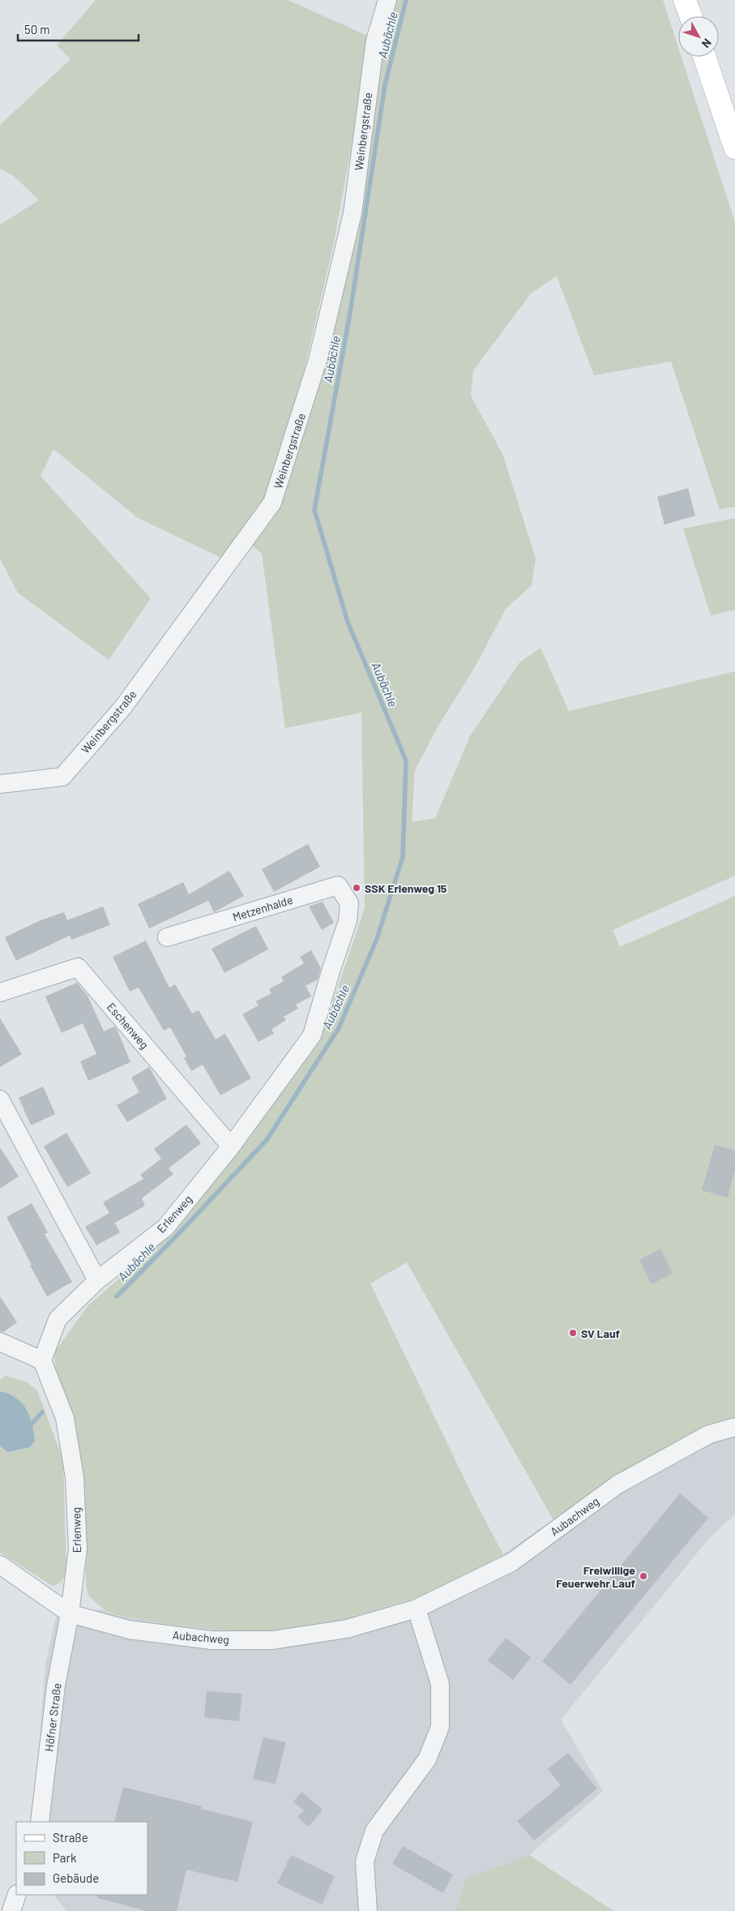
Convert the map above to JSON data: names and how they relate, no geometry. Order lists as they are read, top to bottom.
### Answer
{
  "streets": {
    "street": [
      "Weinbergstraße",
      "Metzenhalde",
      "Eschenweg",
      "Erlenweg",
      "Aubachweg",
      "Höfner Straße"
    ]
  },
  "crossings": [
    ["Metzenhalde", "Erlenweg"],
    ["Eschenweg", "Erlenweg"],
    ["Erlenweg", "Aubachweg"],
    ["Erlenweg", "Höfner Straße"],
    ["Aubachweg", "Höfner Straße"]
  ],
  "water": ["Aubächle"],
  "places": ["SSK Erlenweg 15", "SV Lauf", "Freiwillige Feuerwehr Lauf"],
  "legend": ["Straße", "Park", "Gebäude"],
  "scale_bar": "50 m",
  "north": "bottom right"
}
